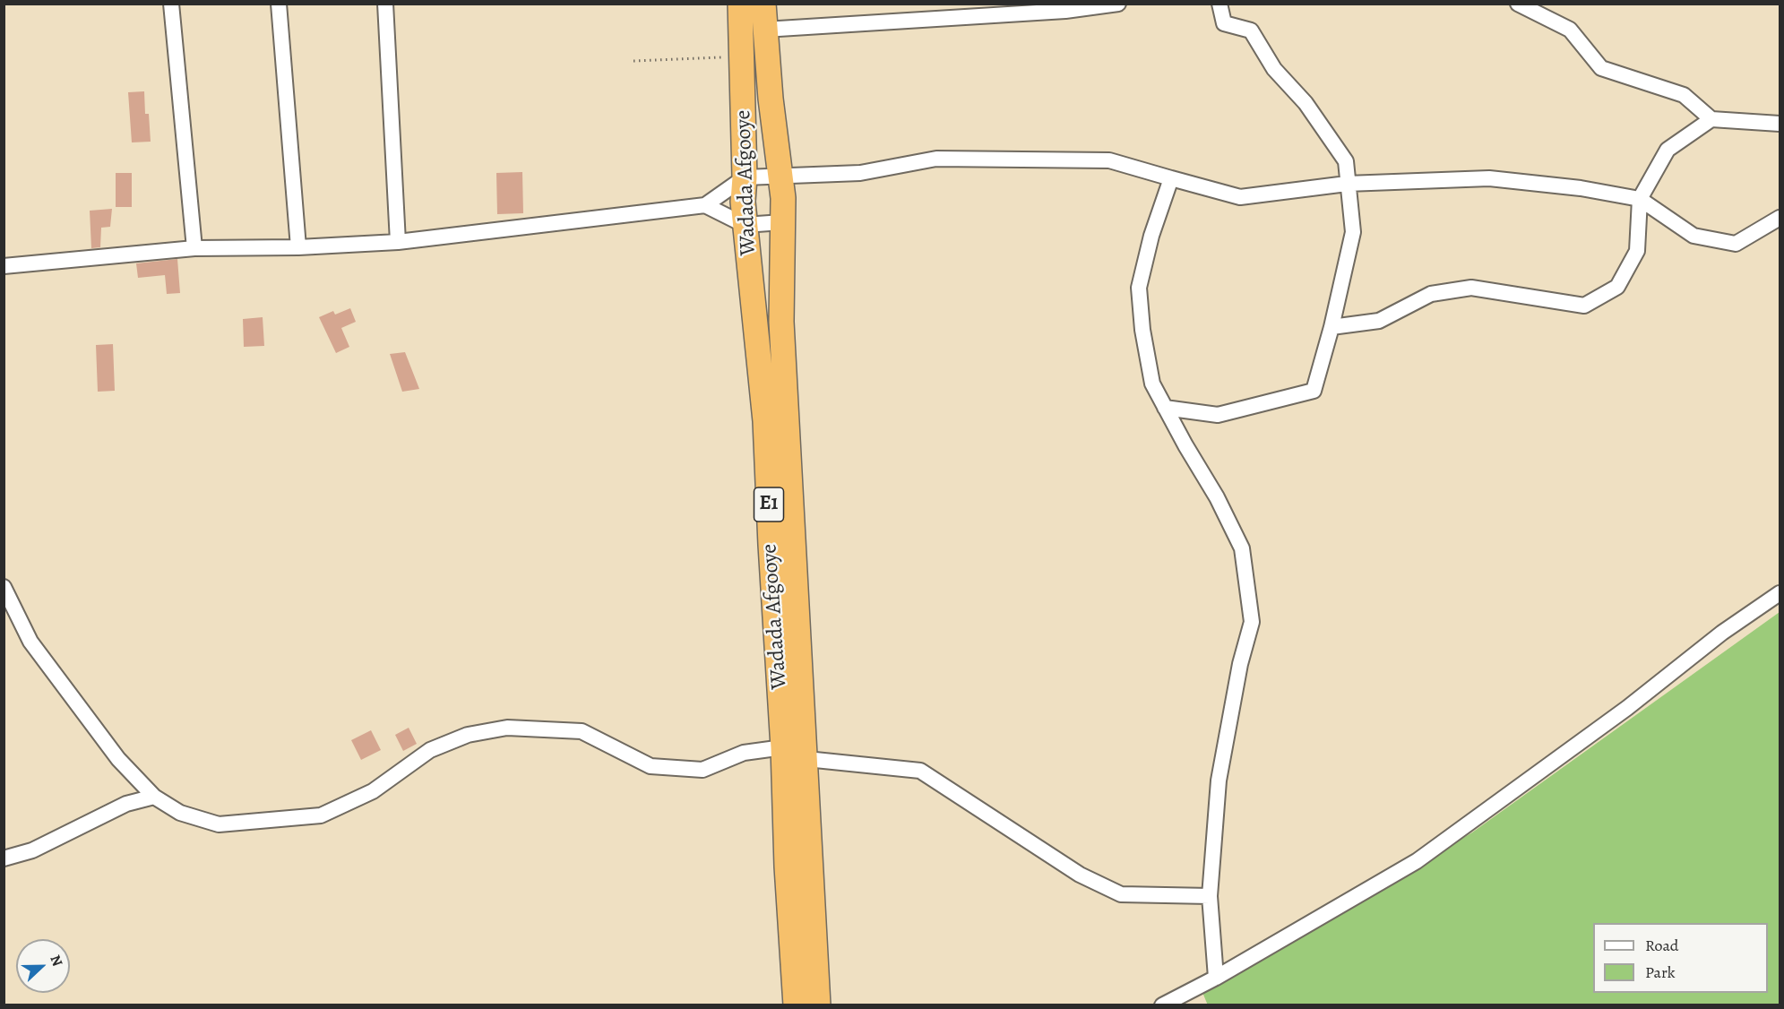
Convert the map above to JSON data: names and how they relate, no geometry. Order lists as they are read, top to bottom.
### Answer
{
  "streets": {
    "highway": ["Wadada Afgooye", "E1"]
  },
  "legend": ["Road", "Park"],
  "north": "right"
}
